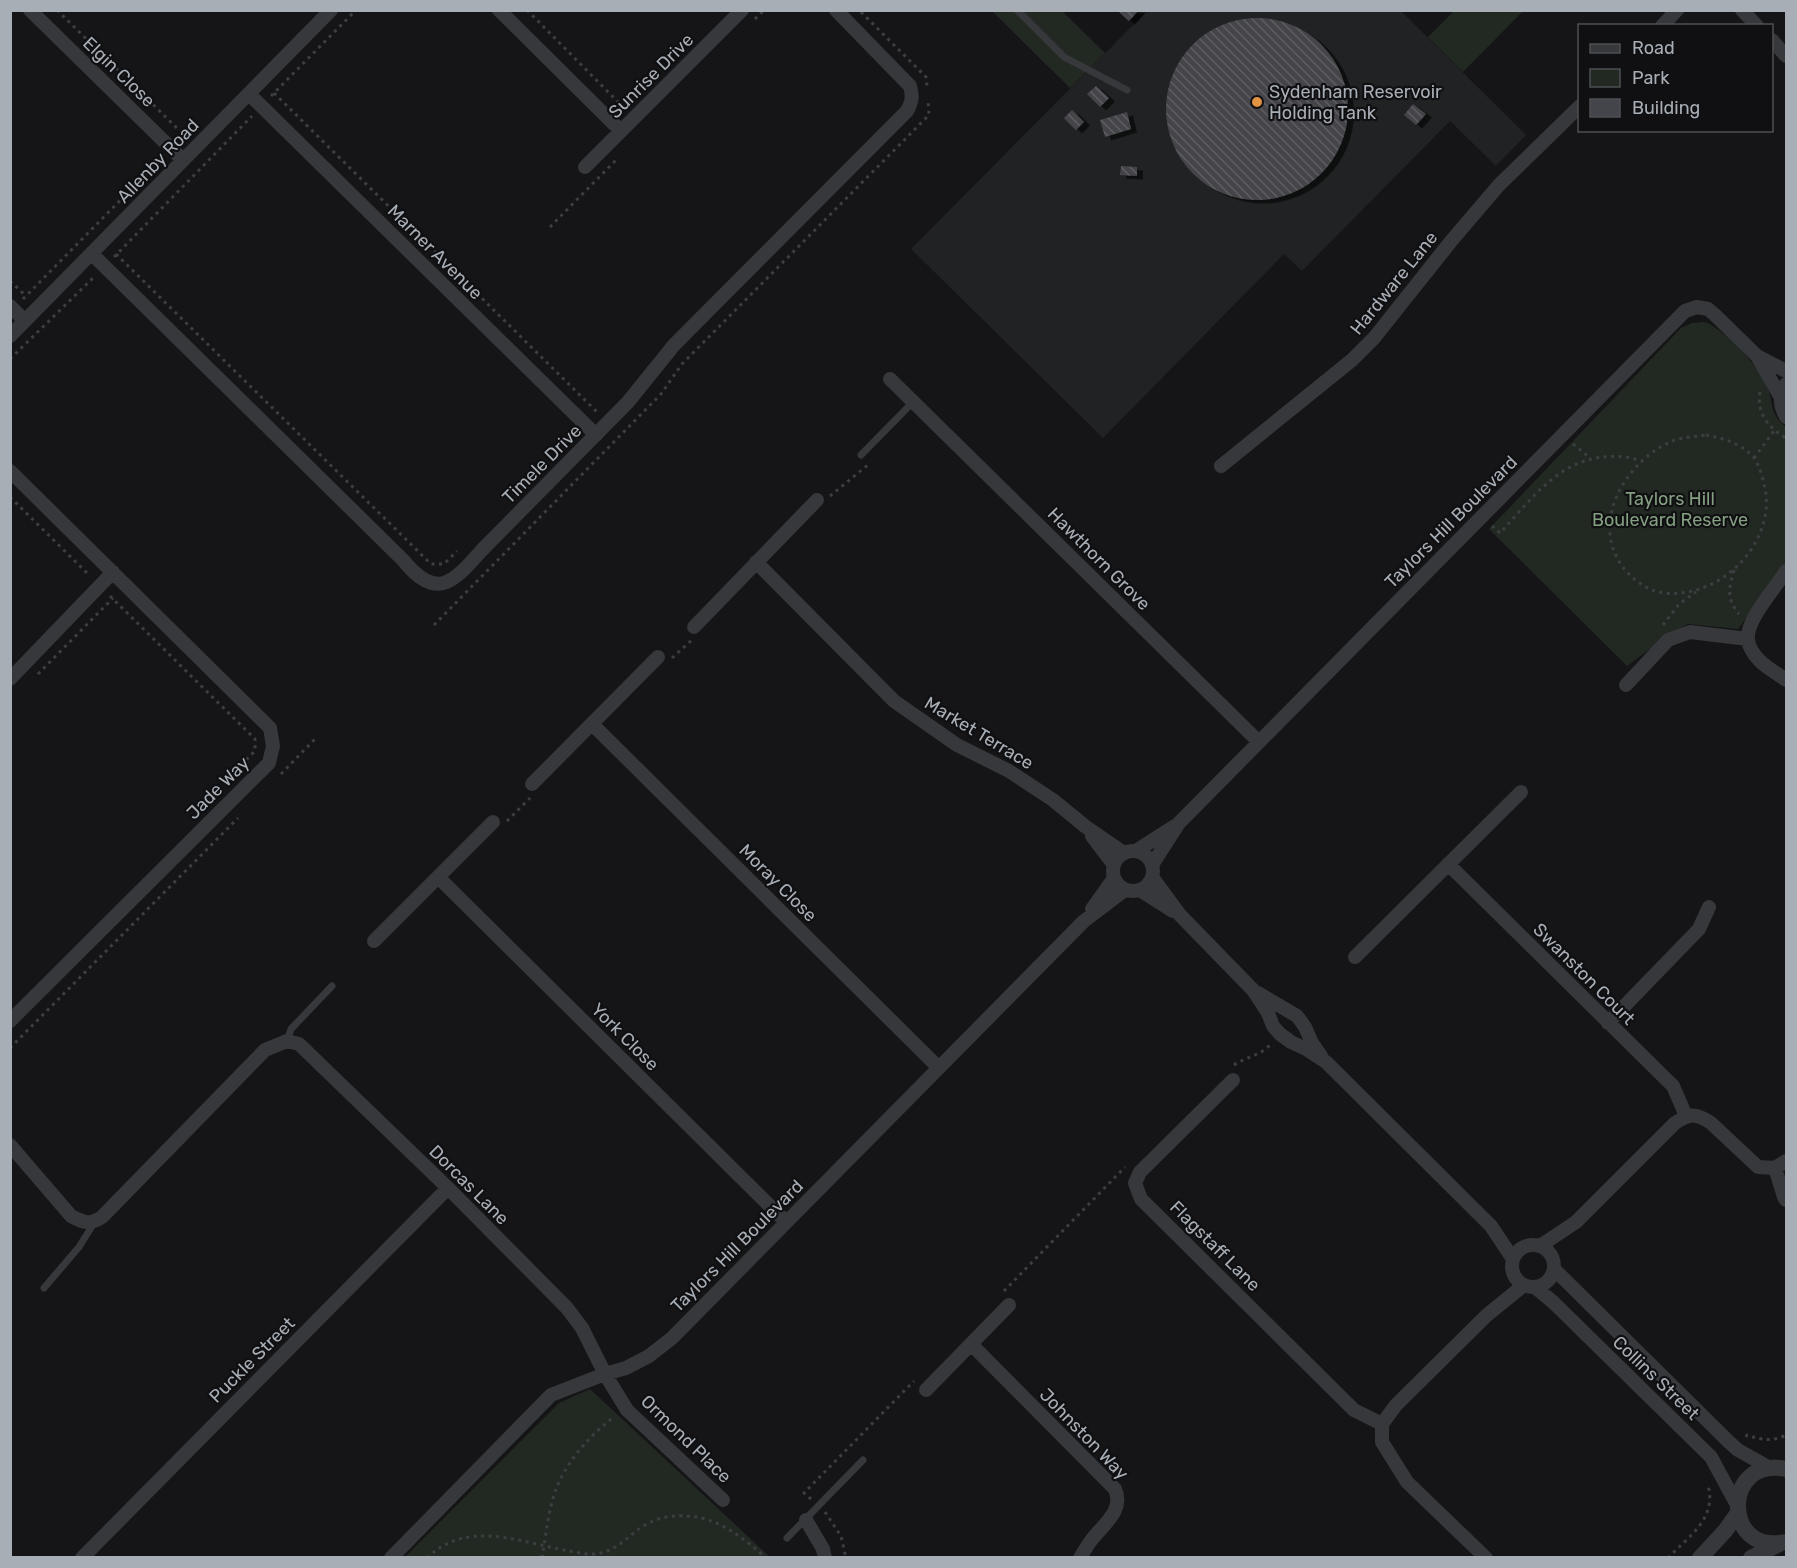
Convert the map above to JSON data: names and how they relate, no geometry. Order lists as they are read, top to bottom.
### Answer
{
  "streets": {
    "street": [
      "Elgin Close",
      "Sunrise Drive",
      "Allenby Road",
      "Marner Avenue",
      "Hardware Lane",
      "Timele Drive",
      "Taylors Hill Boulevard",
      "Hawthorn Grove",
      "Market Terrace",
      "Jade Way",
      "Moray Close",
      "Swanston Court",
      "York Close",
      "Dorcas Lane",
      "Flagstaff Lane",
      "Puckle Street",
      "Collins Street",
      "Johnston Way",
      "Ormond Place"
    ]
  },
  "crossings": [
    ["Elgin Close", "Allenby Road"],
    ["Allenby Road", "Marner Avenue"],
    ["Allenby Road", "Timele Drive"],
    ["Marner Avenue", "Timele Drive"],
    ["Taylors Hill Boulevard", "Hawthorn Grove"],
    ["Taylors Hill Boulevard", "Market Terrace"],
    ["Taylors Hill Boulevard", "Moray Close"],
    ["Taylors Hill Boulevard", "York Close"],
    ["Taylors Hill Boulevard", "Dorcas Lane"],
    ["Taylors Hill Boulevard", "Ormond Place"],
    ["Dorcas Lane", "Puckle Street"],
    ["Dorcas Lane", "Ormond Place"]
  ],
  "parks": ["Taylors Hill Boulevard Reserve"],
  "places": ["Sydenham Reservoir Holding Tank"],
  "legend": ["Road", "Park", "Building"]
}
